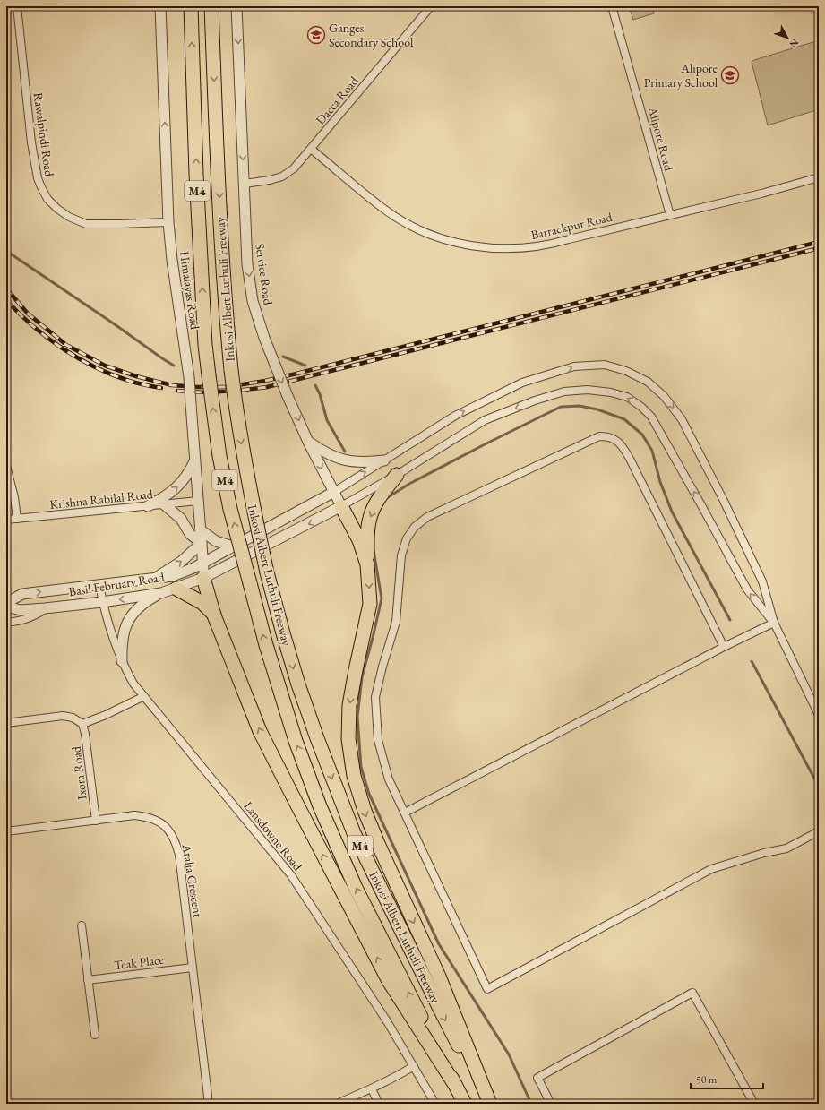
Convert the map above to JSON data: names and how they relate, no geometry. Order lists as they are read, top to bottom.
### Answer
{
  "streets": {
    "highway": ["M4", "Inkosi Albert Luthuli Freeway"],
    "street": [
      "Dacca Road",
      "Rawalpindi Road",
      "Alipore Road",
      "Barrackpur Road",
      "Service Road",
      "Himalayas Road",
      "Krishna Rabilal Road",
      "Basil February Road",
      "Ixora Road",
      "Lansdowne Road",
      "Aralia Crescent",
      "Teak Place"
    ]
  },
  "crossings": [
    ["Dacca Road", "Barrackpur Road"],
    ["Dacca Road", "Service Road"],
    ["Rawalpindi Road", "Himalayas Road"],
    ["Alipore Road", "Barrackpur Road"],
    ["Service Road", "Basil February Road"],
    ["Himalayas Road", "Krishna Rabilal Road"],
    ["Himalayas Road", "Basil February Road"],
    ["Basil February Road", "Lansdowne Road"],
    ["Ixora Road", "Aralia Crescent"],
    ["Aralia Crescent", "Teak Place"]
  ],
  "one_way": ["Service Road", "Himalayas Road"],
  "places": {
    "school or university": ["Ganges Secondary School", "Alipore Primary School"]
  },
  "scale_bar": "50 m",
  "north": "bottom right"
}
